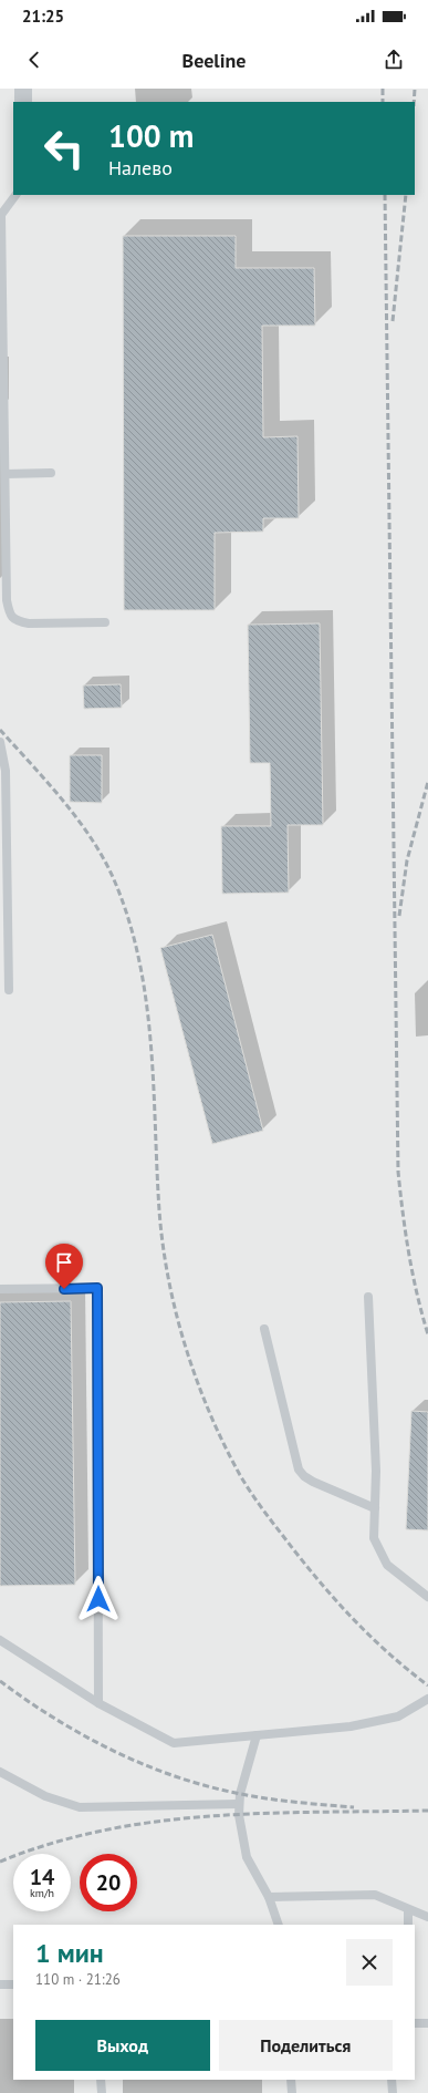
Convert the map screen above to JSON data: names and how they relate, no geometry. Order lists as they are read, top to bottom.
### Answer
{
  "page": {
    "status": "21:25",
    "header": "Beeline",
    "turn": ["100 m", "Налево"],
    "speed": "14 km/h",
    "limit": "20",
    "heading": ["1 мин", "110 m · 21:26"],
    "buttons": ["Выход", "Поделиться"]
  }
}
